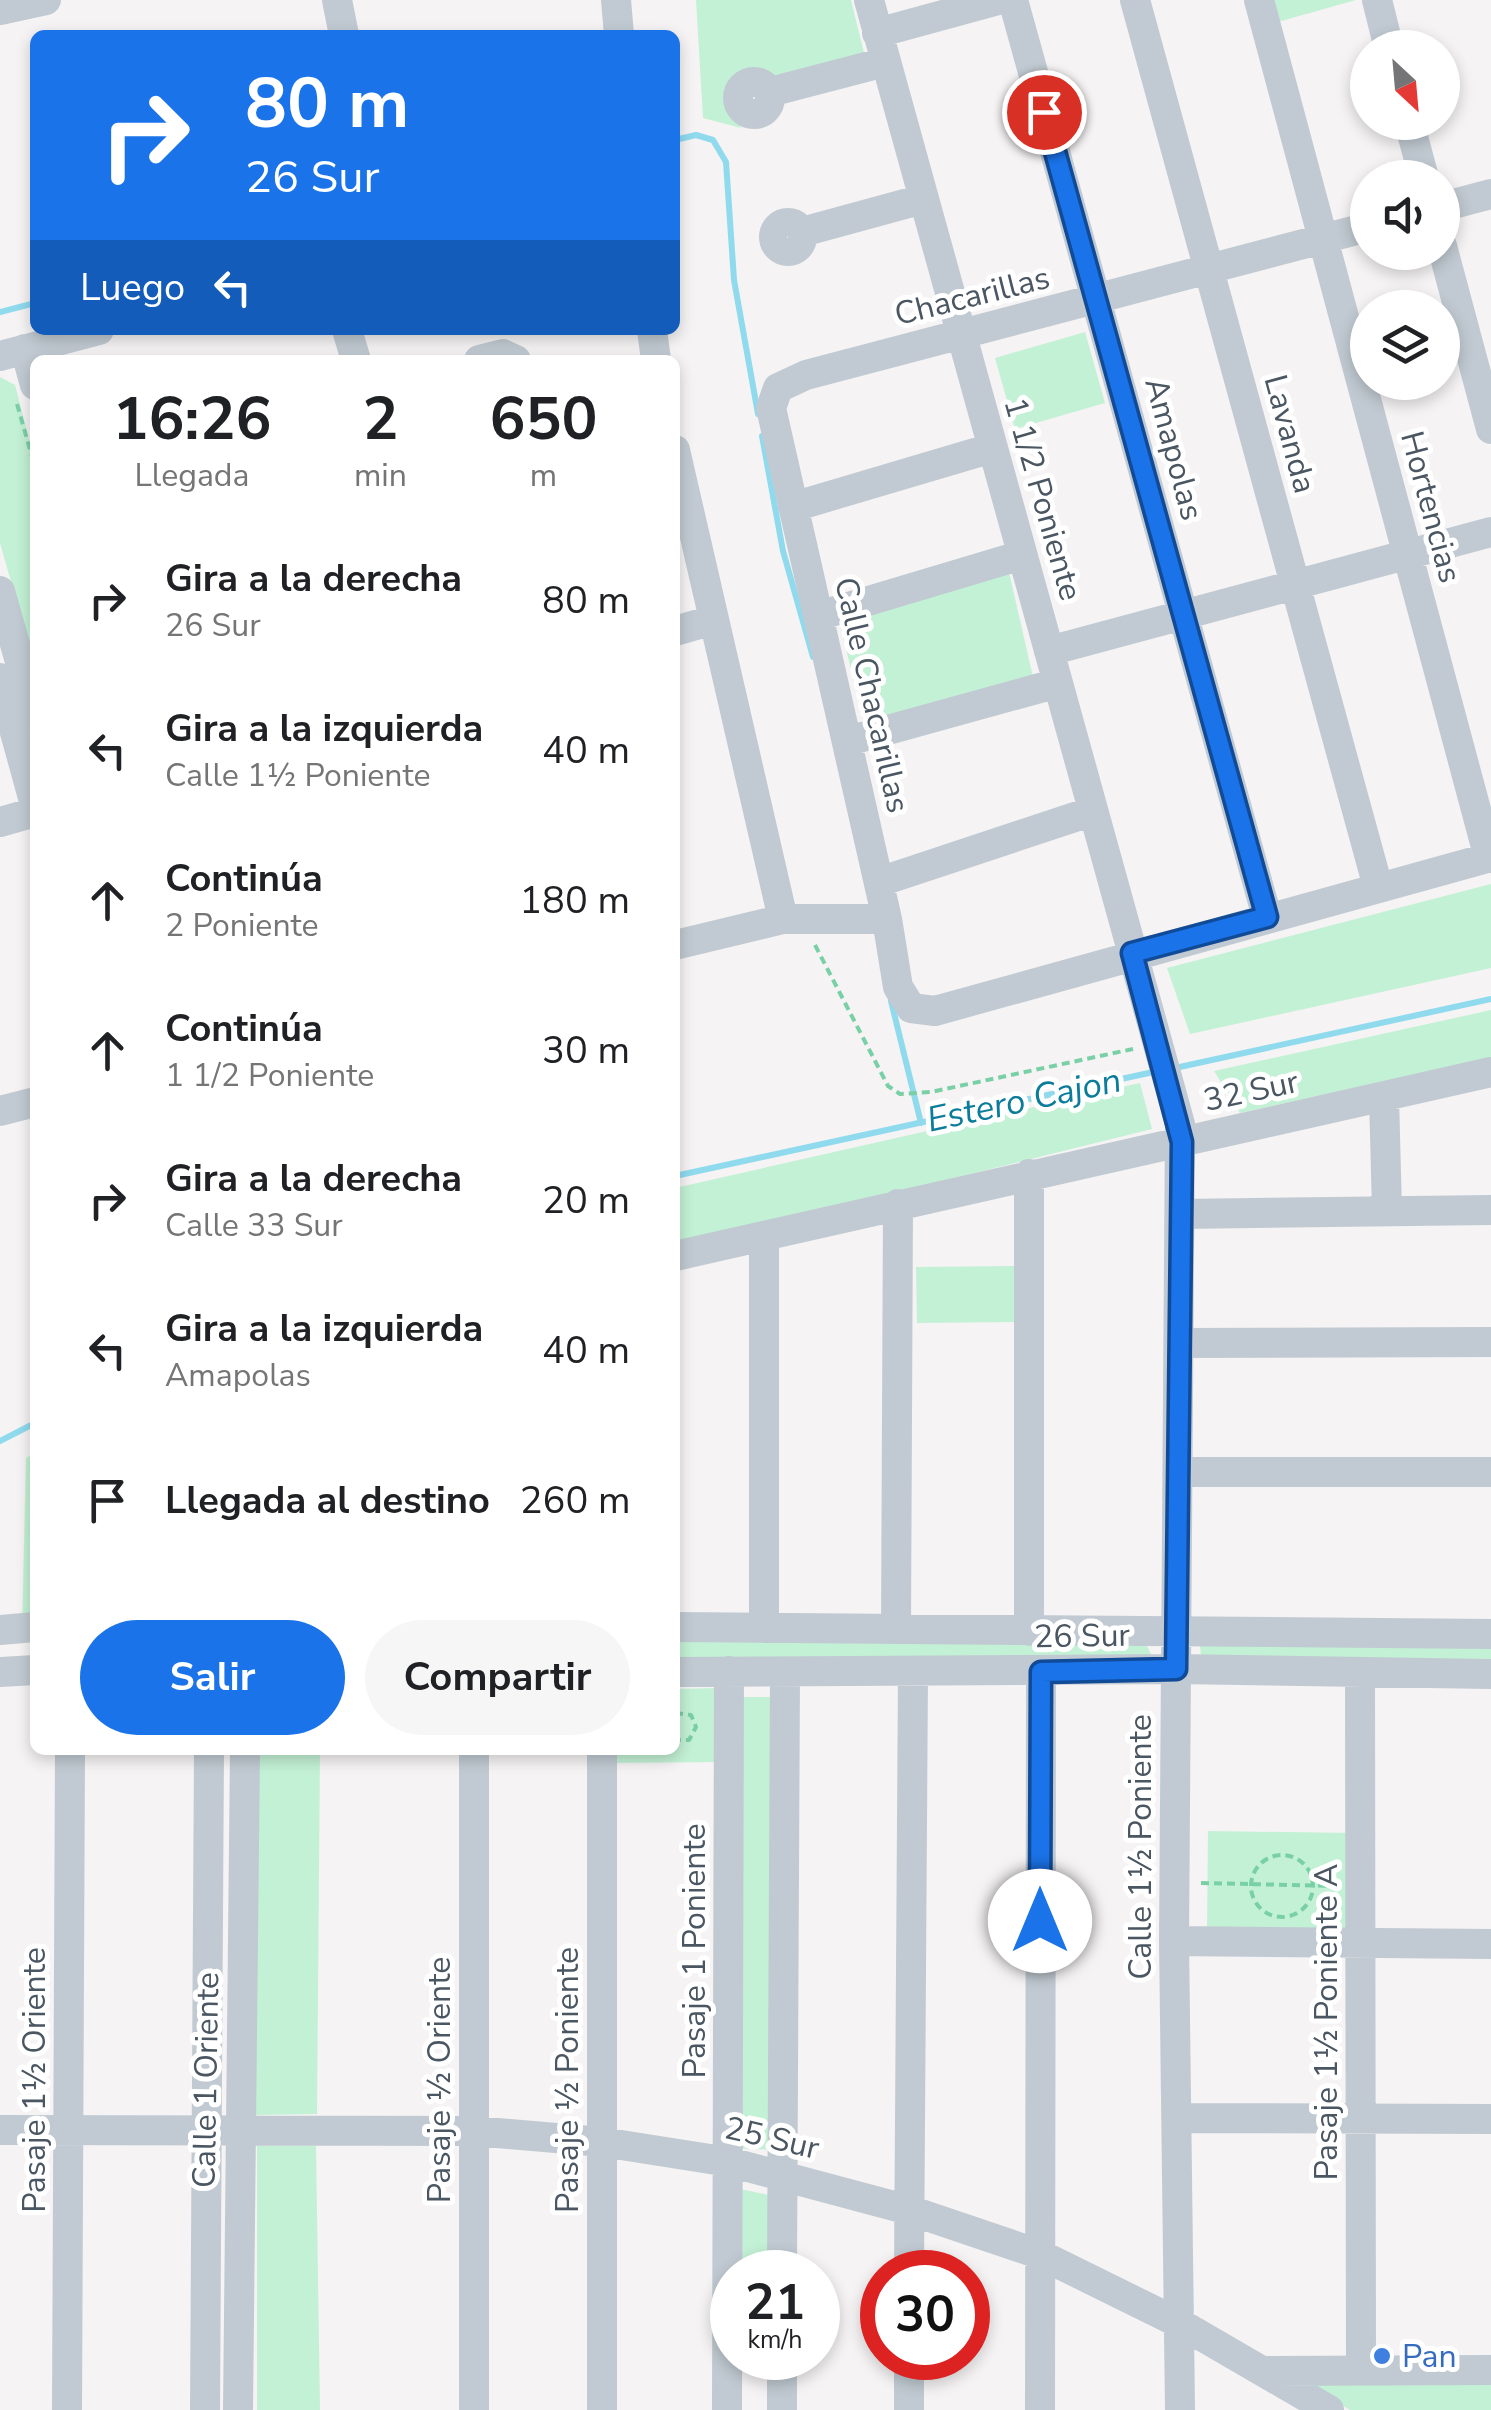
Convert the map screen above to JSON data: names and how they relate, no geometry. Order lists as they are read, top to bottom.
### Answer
{
  "streets": {
    "street": [
      "Chacarillas",
      "Lavanda",
      "Amapolas",
      "1 1/2 Poniente",
      "Hortencias",
      "Calle Chacarillas",
      "32 Sur",
      "26 Sur",
      "Calle 1½ Poniente",
      "Pasaje 1 Poniente",
      "Pasaje 1½ Poniente A",
      "Pasaje 1½ Oriente",
      "Calle 1 Oriente",
      "Pasaje ½ Oriente",
      "Pasaje ½ Poniente",
      "25 Sur"
    ]
  },
  "crossings": [
    ["Chacarillas", "Lavanda"],
    ["Chacarillas", "Amapolas"],
    ["Chacarillas", "1 1/2 Poniente"],
    ["Chacarillas", "Hortencias"],
    ["Chacarillas", "Calle Chacarillas"],
    ["1 1/2 Poniente", "Calle Chacarillas"],
    ["1 1/2 Poniente", "Calle 1½ Poniente"],
    ["32 Sur", "Calle 1½ Poniente"],
    ["26 Sur", "Calle 1½ Poniente"],
    ["26 Sur", "Pasaje 1 Poniente"],
    ["26 Sur", "Pasaje 1½ Poniente A"],
    ["Calle 1½ Poniente", "25 Sur"],
    ["Pasaje 1 Poniente", "25 Sur"],
    ["Pasaje 1½ Oriente", "25 Sur"],
    ["Calle 1 Oriente", "25 Sur"],
    ["Pasaje ½ Oriente", "25 Sur"],
    ["Pasaje ½ Poniente", "25 Sur"]
  ],
  "water": ["Estero Cajon"],
  "places": ["Pan"],
  "north": "bottom right",
  "page": {
    "turn": ["80 m", "26 Sur"],
    "then": "Luego",
    "eta": [
      "16:26",
      "Llegada",
      "2",
      "min",
      "650",
      "m"
    ],
    "list": [
      {
        "name": "Gira a la derecha",
        "note": "26 Sur",
        "value": "80 m"
      },
      {
        "name": "Gira a la izquierda",
        "note": "Calle 1½ Poniente",
        "value": "40 m"
      },
      {
        "name": "Continúa",
        "note": "2 Poniente",
        "value": "180 m"
      },
      {
        "name": "Continúa",
        "note": "1 1/2 Poniente",
        "value": "30 m"
      },
      {
        "name": "Gira a la derecha",
        "note": "Calle 33 Sur",
        "value": "20 m"
      },
      {
        "name": "Gira a la izquierda",
        "note": "Amapolas",
        "value": "40 m"
      },
      {
        "name": "Llegada al destino",
        "value": "260 m"
      }
    ],
    "buttons": ["Salir", "Compartir"],
    "speed": "21 km/h",
    "limit": "30"
  }
}
